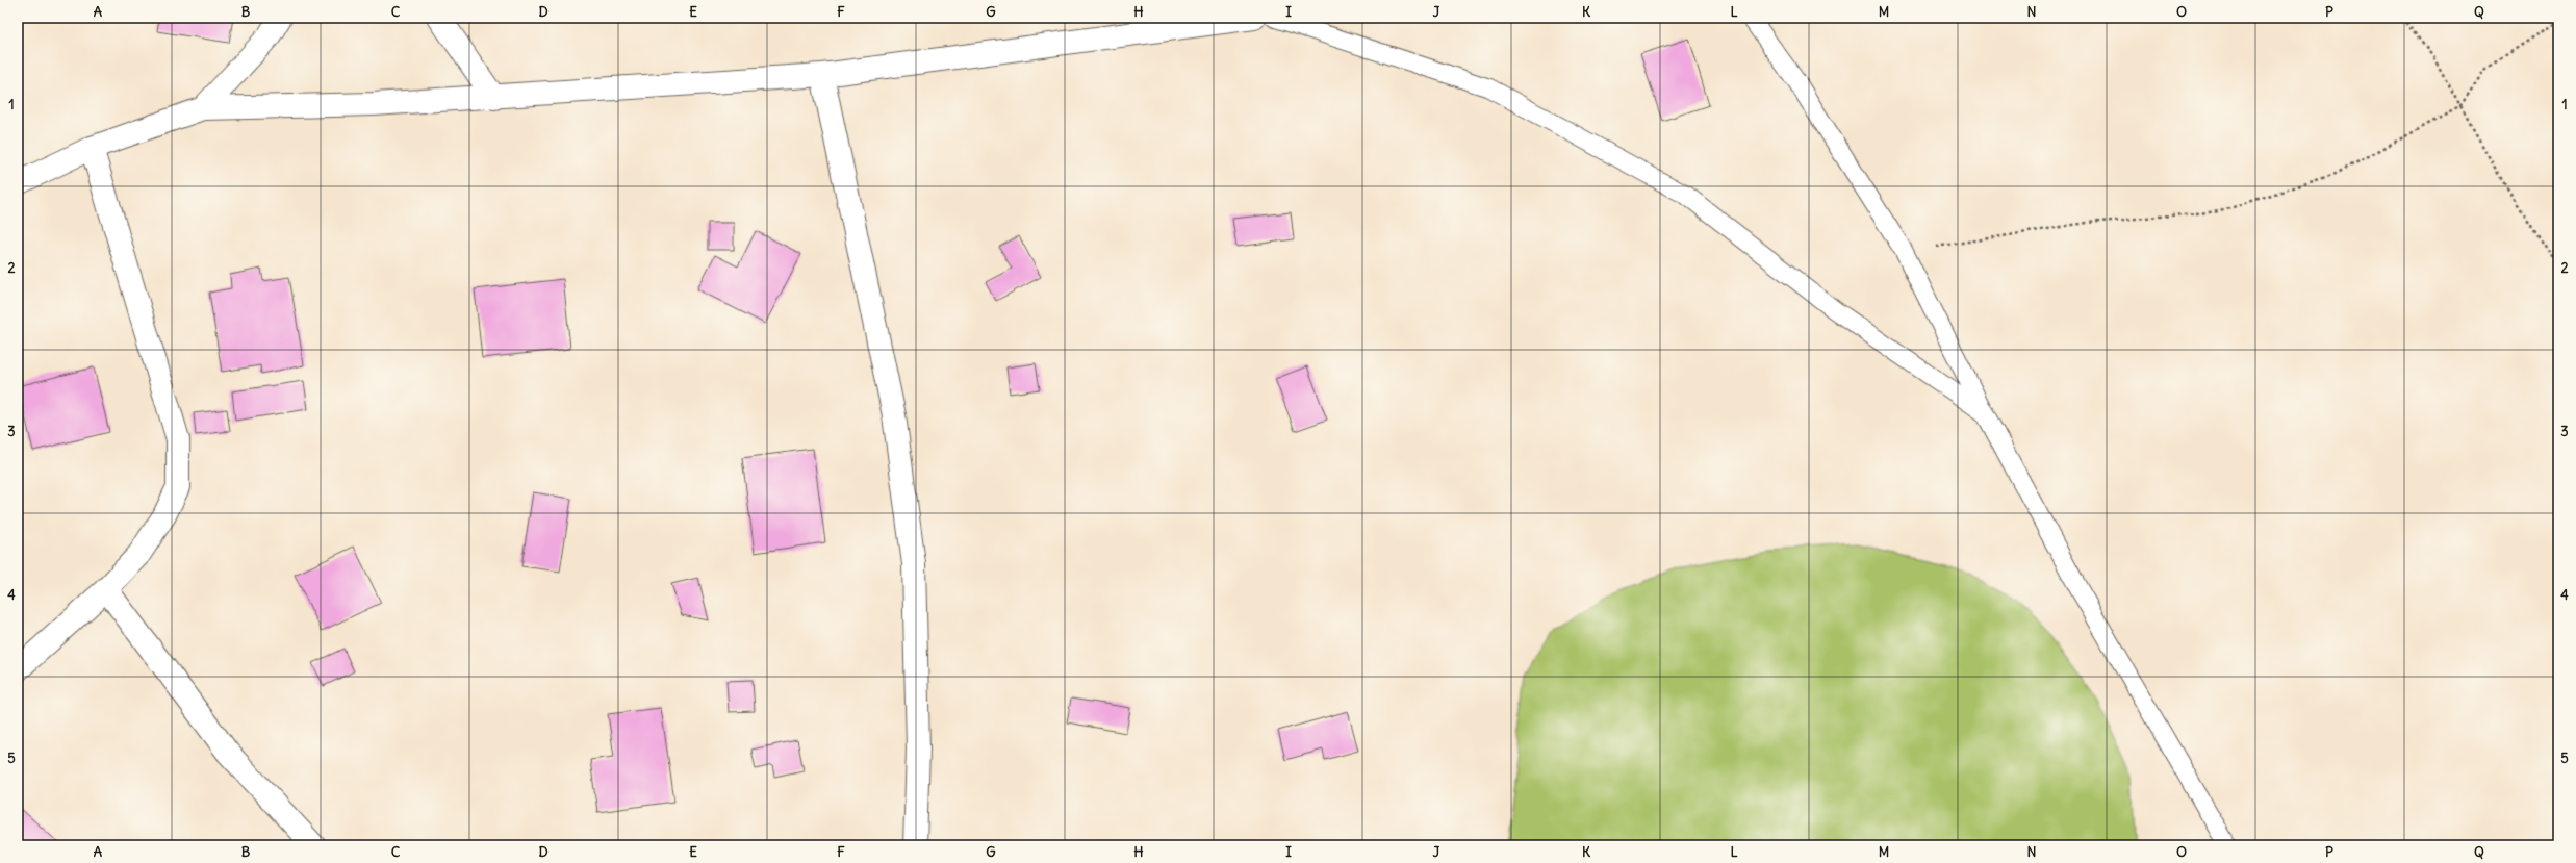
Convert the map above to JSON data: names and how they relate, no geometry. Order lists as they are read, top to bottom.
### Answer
{
  "grid": {
    "columns": [
      "A",
      "B",
      "C",
      "D",
      "E",
      "F",
      "G",
      "H",
      "I",
      "J",
      "K",
      "L",
      "M",
      "N",
      "O",
      "P",
      "Q"
    ],
    "rows": [
      "1",
      "2",
      "3",
      "4",
      "5"
    ]
  }
}
